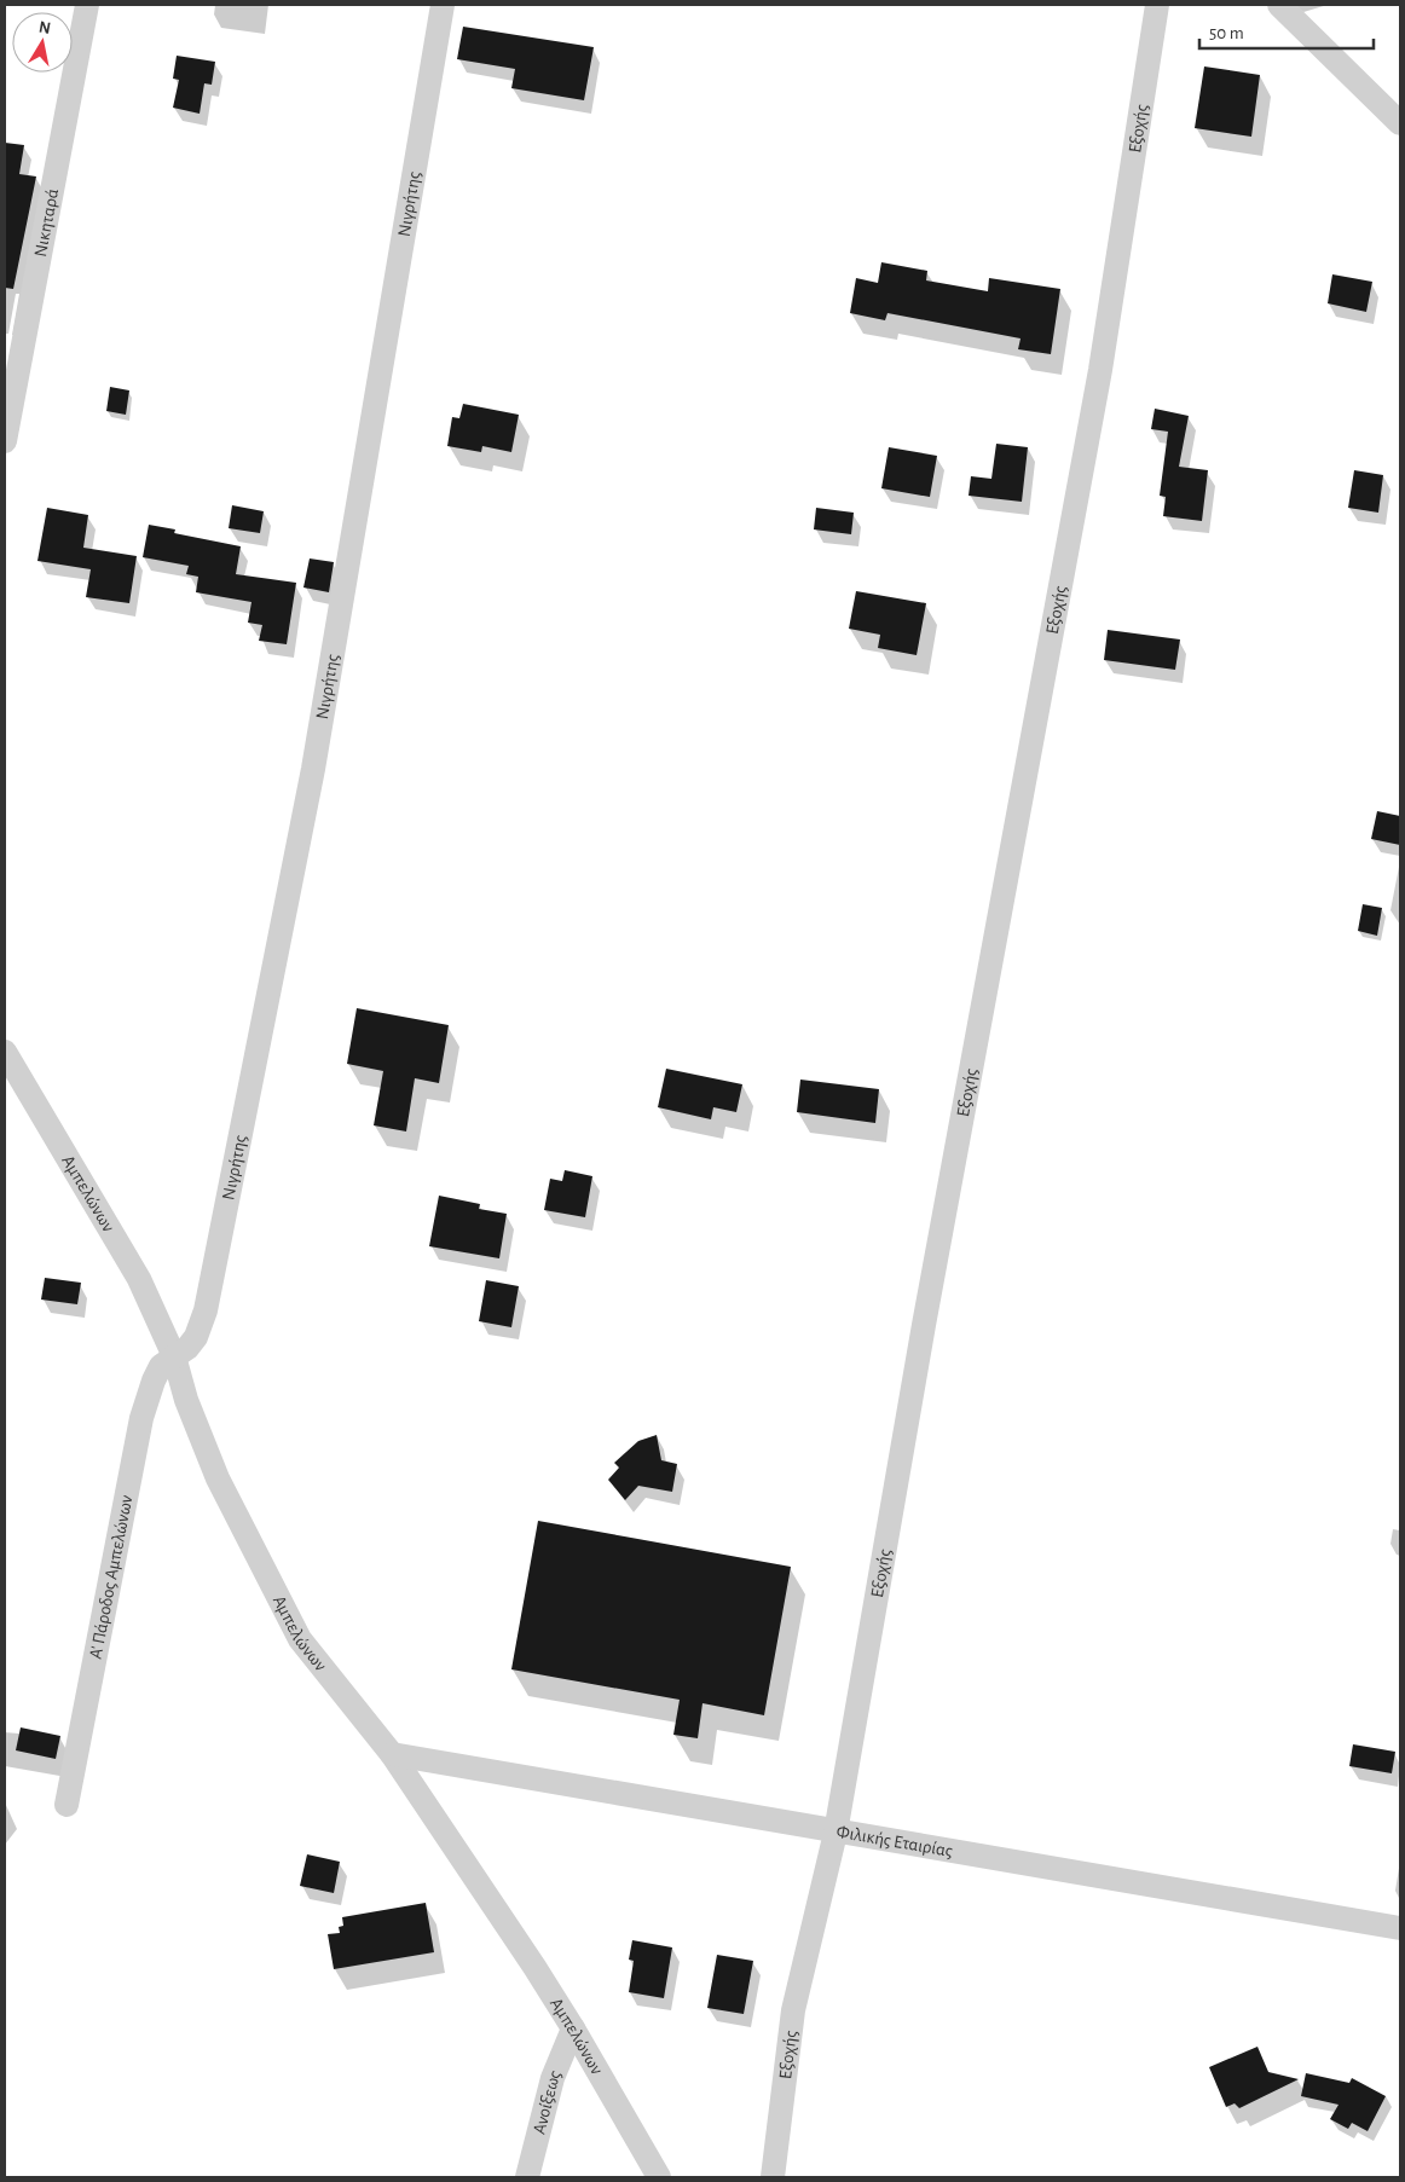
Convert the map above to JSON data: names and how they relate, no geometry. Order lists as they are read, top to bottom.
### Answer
{
  "streets": {
    "street": [
      "Εξοχής",
      "Νιγρήτης",
      "Νικηταρά",
      "Αμπελώνων",
      "Α' Πάροδος Αμπελώνων",
      "Φιλικής Εταιρίας",
      "Ανοίξεως"
    ]
  },
  "crossings": [
    ["Εξοχής", "Φιλικής Εταιρίας"],
    ["Νιγρήτης", "Αμπελώνων"],
    ["Νιγρήτης", "Α' Πάροδος Αμπελώνων"],
    ["Αμπελώνων", "Α' Πάροδος Αμπελώνων"],
    ["Αμπελώνων", "Φιλικής Εταιρίας"],
    ["Αμπελώνων", "Ανοίξεως"]
  ],
  "scale_bar": "50 m",
  "north": "top"
}
